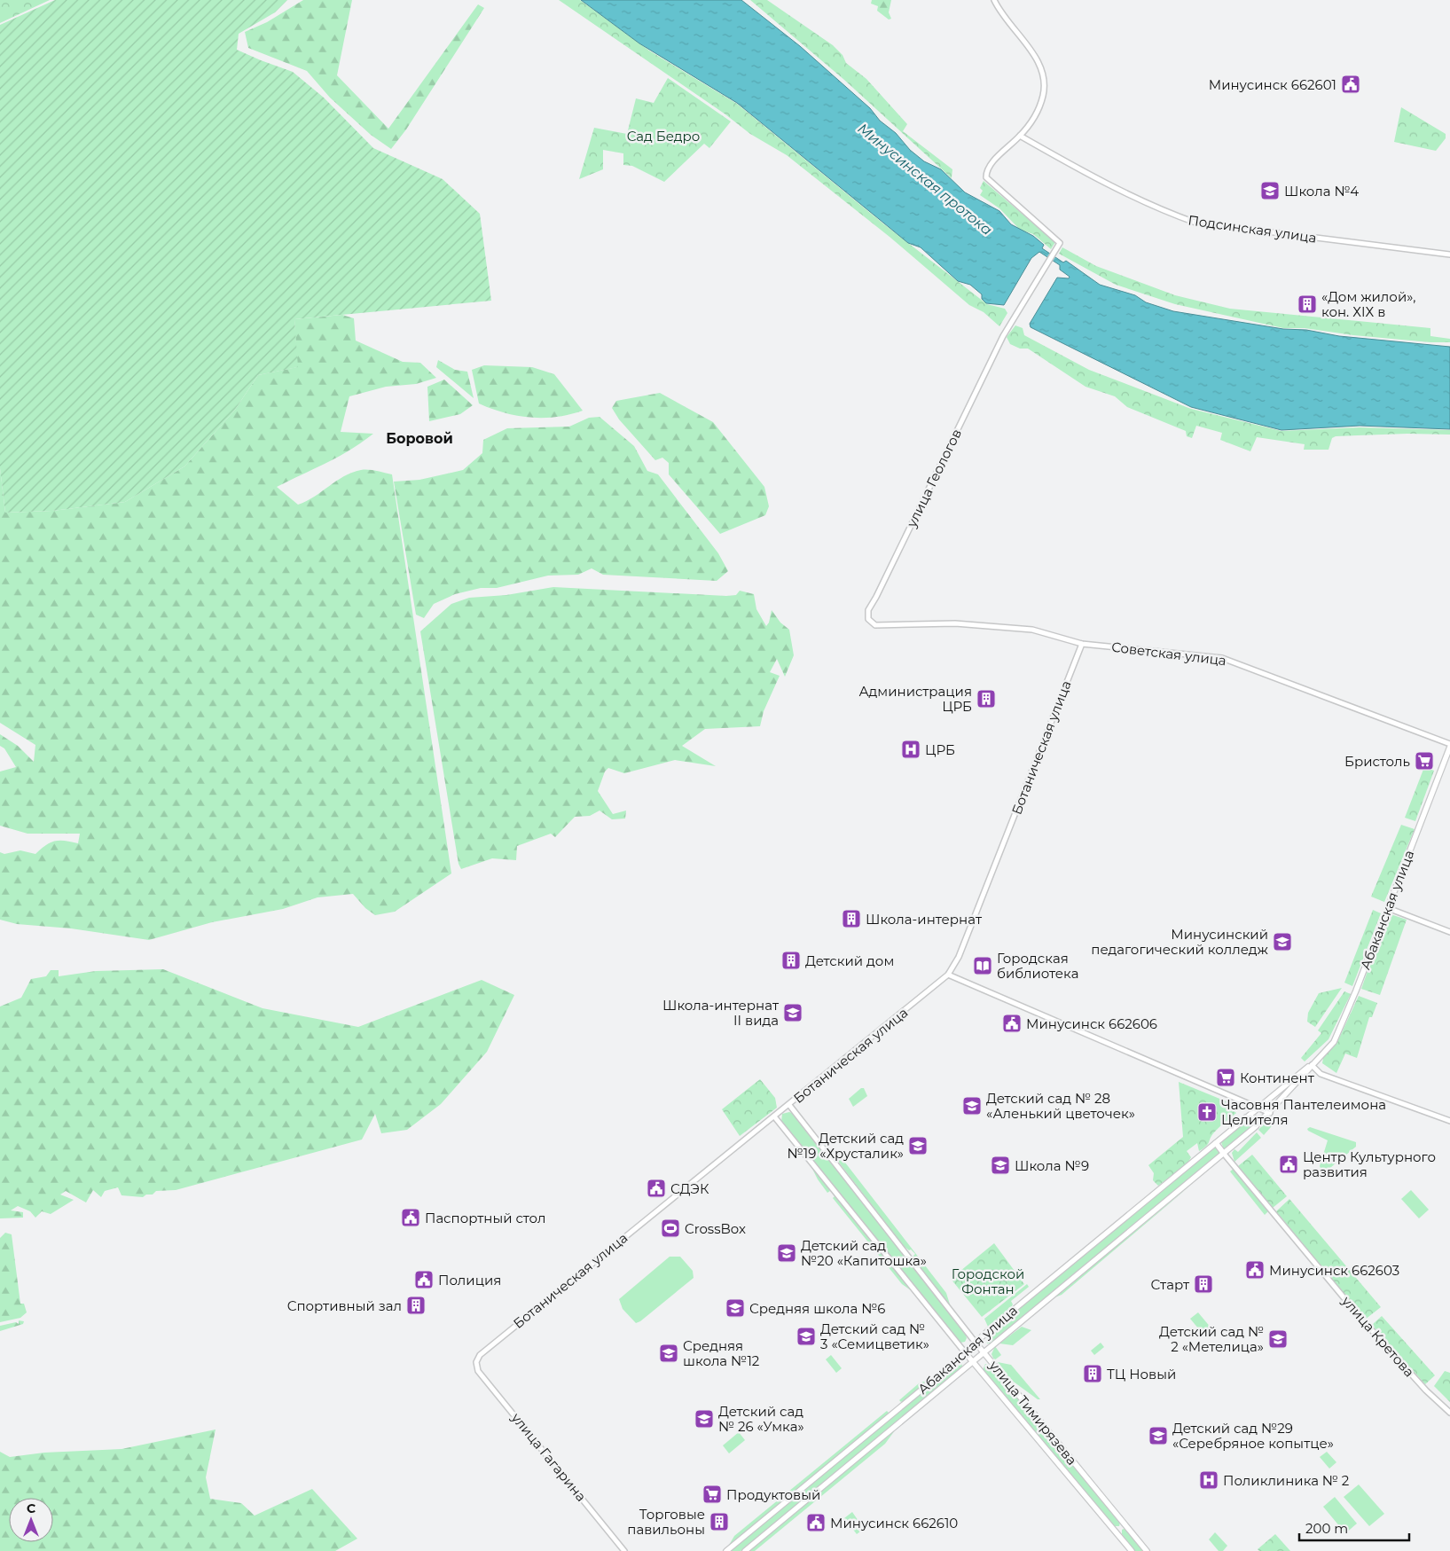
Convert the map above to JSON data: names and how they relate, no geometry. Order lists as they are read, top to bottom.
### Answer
{
  "streets": {
    "main road": ["Абаканская улица", "улица Тимирязева"],
    "street": [
      "Подсинская улица",
      "улица Геологов",
      "Советская улица",
      "Ботаническая улица",
      "улица Кретова",
      "улица Гагарина"
    ]
  },
  "crossings": [
    ["Подсинская улица", "улица Геологов"],
    ["улица Геологов", "Советская улица"],
    ["Советская улица", "Ботаническая улица"],
    ["Советская улица", "Абаканская улица"],
    ["Ботаническая улица", "улица Тимирязева"],
    ["Ботаническая улица", "улица Гагарина"],
    ["Абаканская улица", "улица Кретова"],
    ["Абаканская улица", "улица Тимирязева"]
  ],
  "districts": ["Боровой"],
  "water": ["Минусинская протока"],
  "parks": ["Сад Бедро", "Городской Фонтан"],
  "places": {
    "public building": [
      "Минусинск 662601",
      "Минусинск 662606",
      "Центр Культурного развития",
      "СДЭК",
      "Паспортный стол",
      "Минусинск 662603",
      "Полиция",
      "Минусинск 662610"
    ],
    "school or university": [
      "Школа №4",
      "Минусинский педагогический колледж",
      "Школа-интернат II вида",
      "Детский сад № 28 «Аленький цветочек»",
      "Детский сад №19 «Хрусталик»",
      "Школа №9",
      "Детский сад №20 «Капитошка»",
      "Средняя школа №6",
      "Детский сад № 3 «Семицветик»",
      "Детский сад № 2 «Метелица»",
      "Средняя школа №12",
      "Детский сад № 26 «Умка»",
      "Детский сад №29 «Серебряное копытце»"
    ],
    "building": [
      "«Дом жилой», кон. ХIХ в",
      "Администрация ЦРБ",
      "Школа-интернат",
      "Детский дом",
      "Старт",
      "Спортивный зал",
      "ТЦ Новый",
      "Торговые павильоны"
    ],
    "hospital": ["ЦРБ", "Поликлиника № 2"],
    "supermarket": ["Бристоль", "Континент", "Продуктовый"],
    "library": ["Городская библиотека"],
    "church": ["Часовня Пантелеимона Целителя"],
    "sports": ["CrossBox"]
  },
  "scale_bar": "200 m",
  "north": "top"
}
